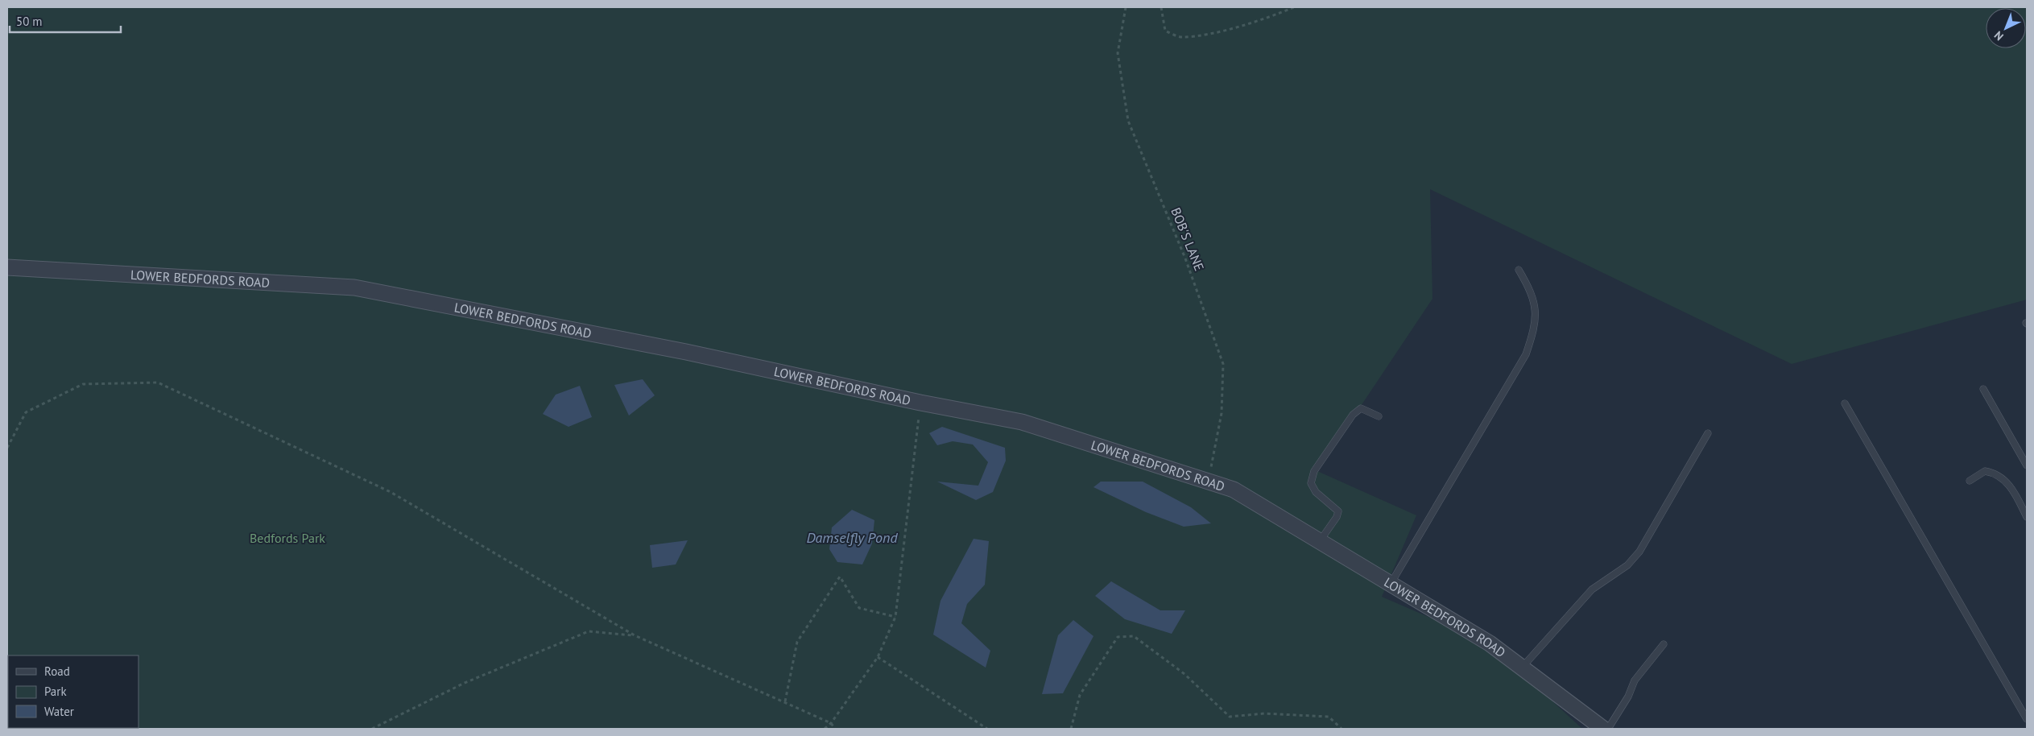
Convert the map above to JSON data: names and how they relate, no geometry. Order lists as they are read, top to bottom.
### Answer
{
  "streets": {
    "street": ["LOWER BEDFORDS ROAD"],
    "path": ["BOB'S LANE"]
  },
  "crossings": [
    ["BOB'S LANE", "LOWER BEDFORDS ROAD"]
  ],
  "water": ["Damselfly Pond"],
  "parks": ["Bedfords Park"],
  "legend": ["Road", "Park", "Water"],
  "scale_bar": "50 m",
  "north": "bottom left"
}
